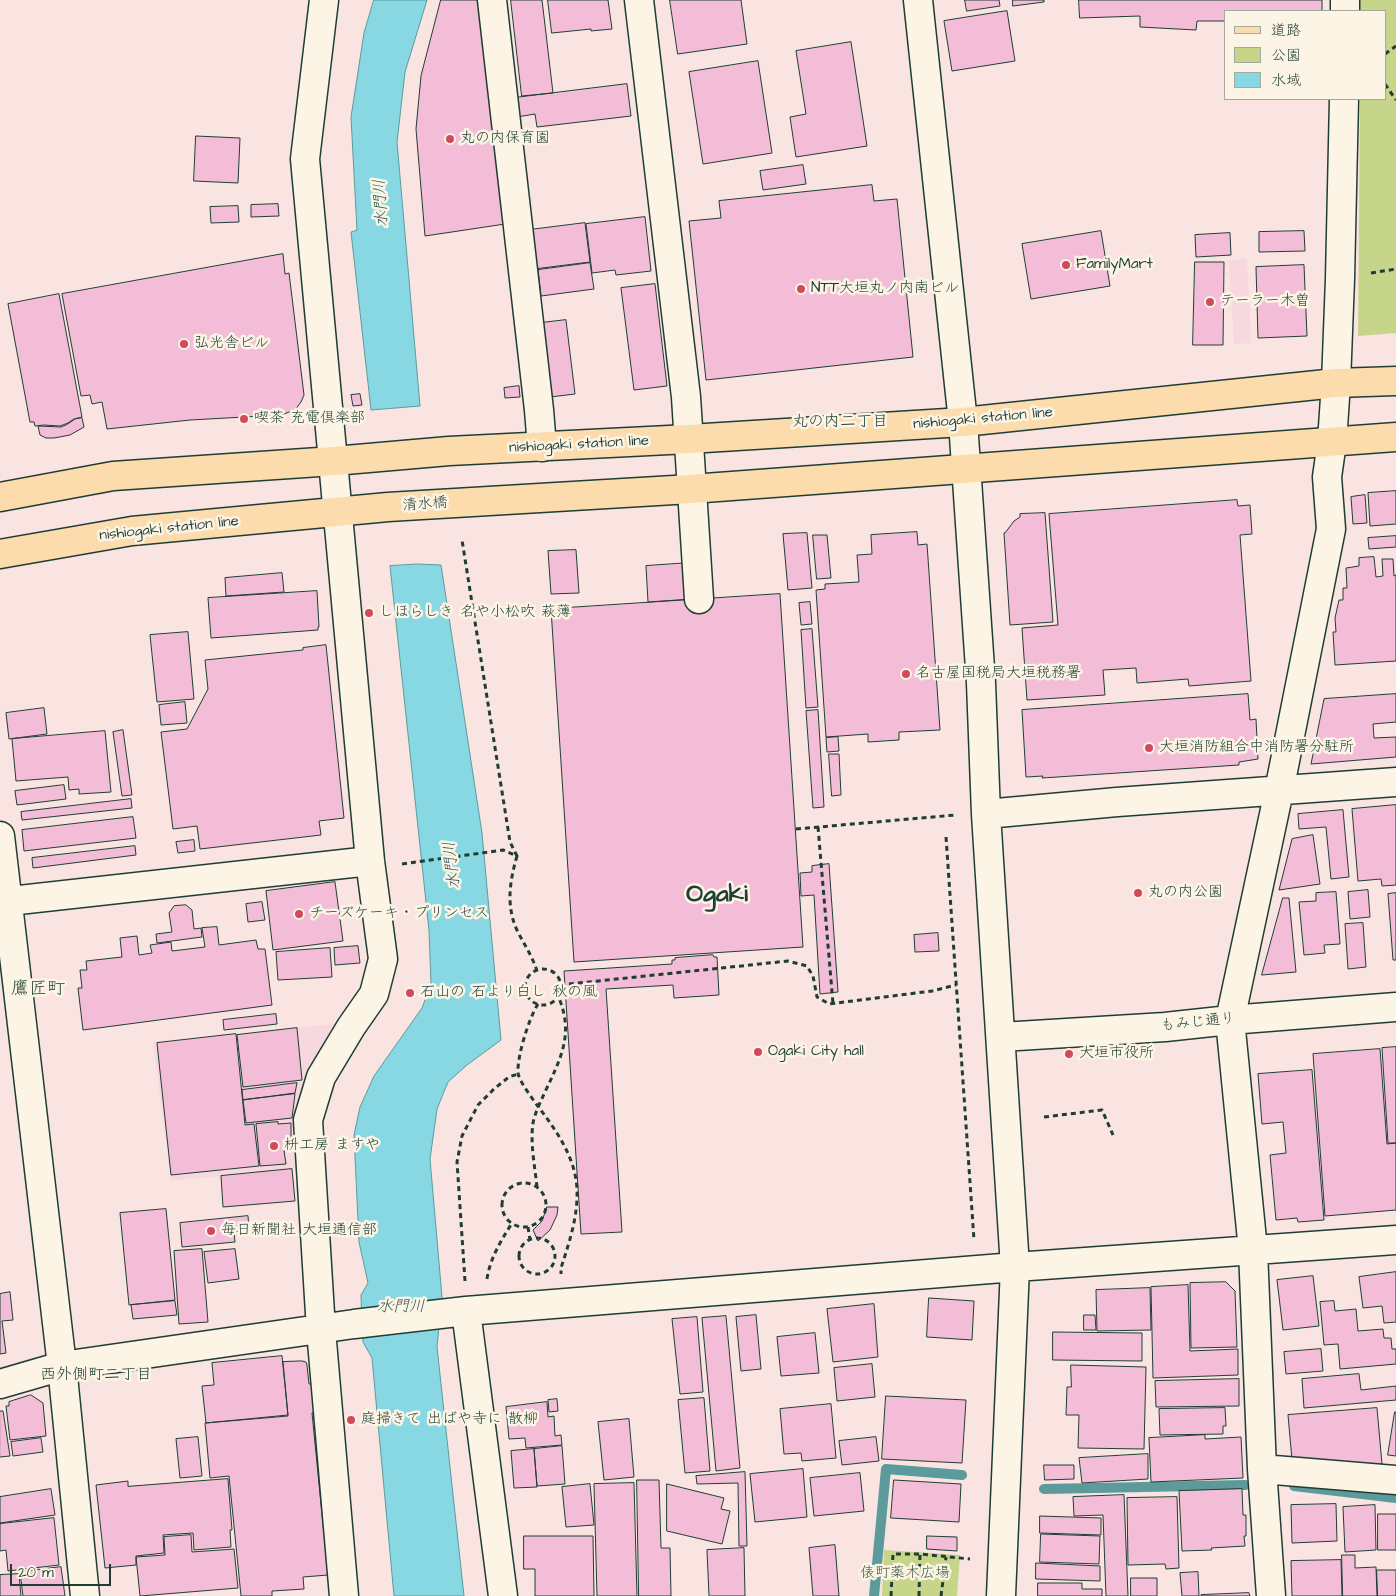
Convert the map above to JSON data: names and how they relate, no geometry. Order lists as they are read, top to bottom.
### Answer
{
  "streets": {
    "main road": ["nishiogaki station line", "清水橋"],
    "street": ["もみじ通り"]
  },
  "crossings": [
    ["nishiogaki station line", "清水橋"]
  ],
  "districts": [
    "丸の内二丁目",
    "Ogaki",
    "鷹匠町",
    "西外側町二丁目"
  ],
  "water": ["水門川"],
  "parks": ["俵町薬木広場"],
  "places": [
    "丸の内保育園",
    "FamilyMart",
    "NTT大垣丸ノ内南ビル",
    "テーラー木曽",
    "弘光舎ビル",
    "喫茶 充電倶楽部",
    "しほらしき 名や小松吹 萩薄",
    "名古屋国税局大垣税務署",
    "大垣消防組合中消防署分駐所",
    "丸の内公園",
    "チーズケーキ・プリンセス",
    "石山の 石より白し 秋の風",
    "Ogaki City hall",
    "大垣市役所",
    "枡工房 ますや",
    "毎日新聞社 大垣通信部",
    "庭掃きて 出ばや寺に 散柳"
  ],
  "legend": ["道路", "公園", "水域"],
  "scale_bar": "20 m"
}
